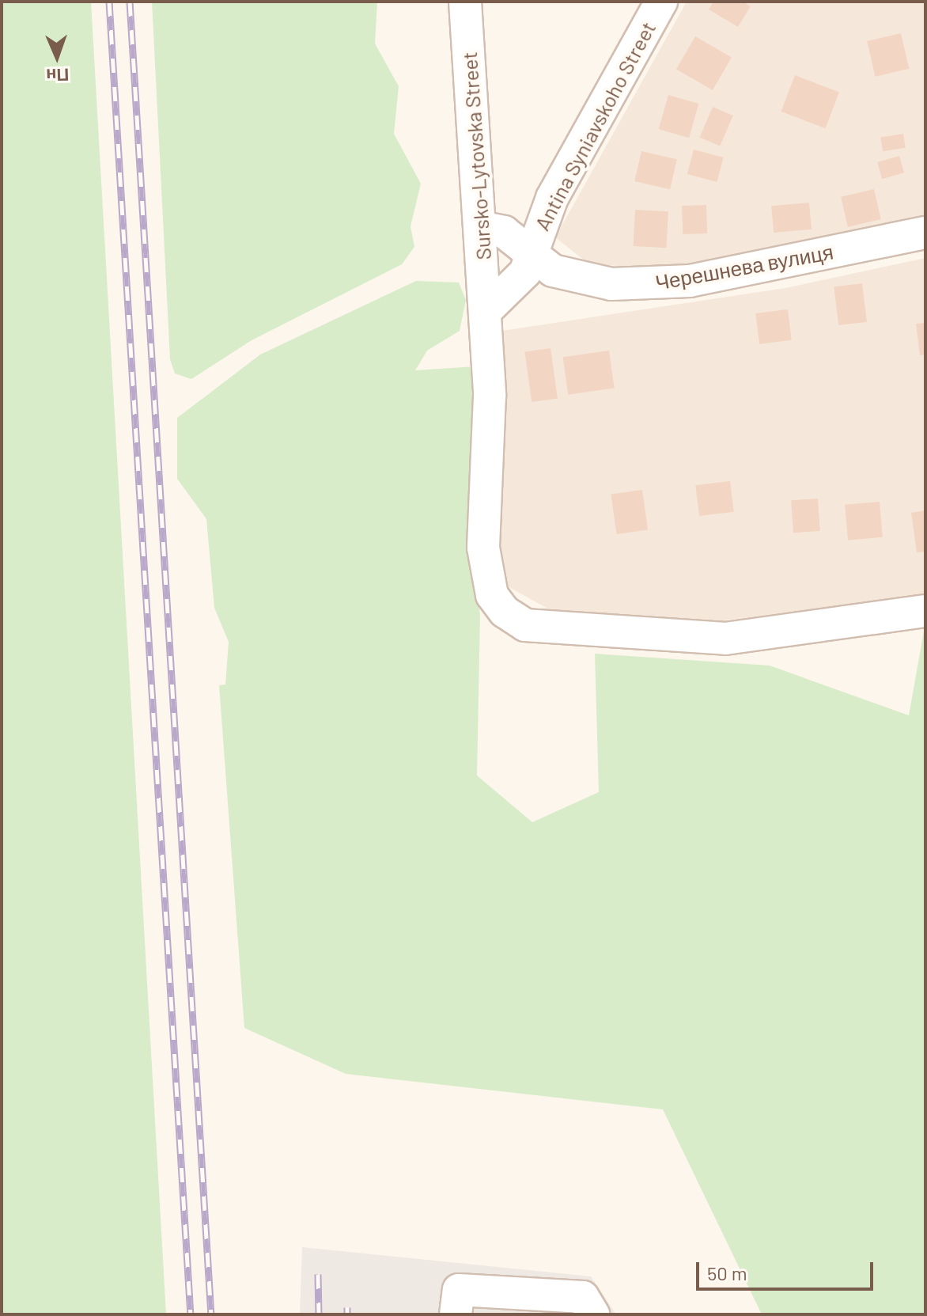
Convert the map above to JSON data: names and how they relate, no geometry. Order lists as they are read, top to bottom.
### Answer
{
  "streets": {
    "street": ["Antina Syniavskoho Street", "Sursko-Lytovska Street", "Черешнева вулиця"]
  },
  "crossings": [
    ["Antina Syniavskoho Street", "Sursko-Lytovska Street"],
    ["Antina Syniavskoho Street", "Черешнева вулиця"],
    ["Sursko-Lytovska Street", "Черешнева вулиця"]
  ],
  "scale_bar": "50 m",
  "north": "bottom"
}
